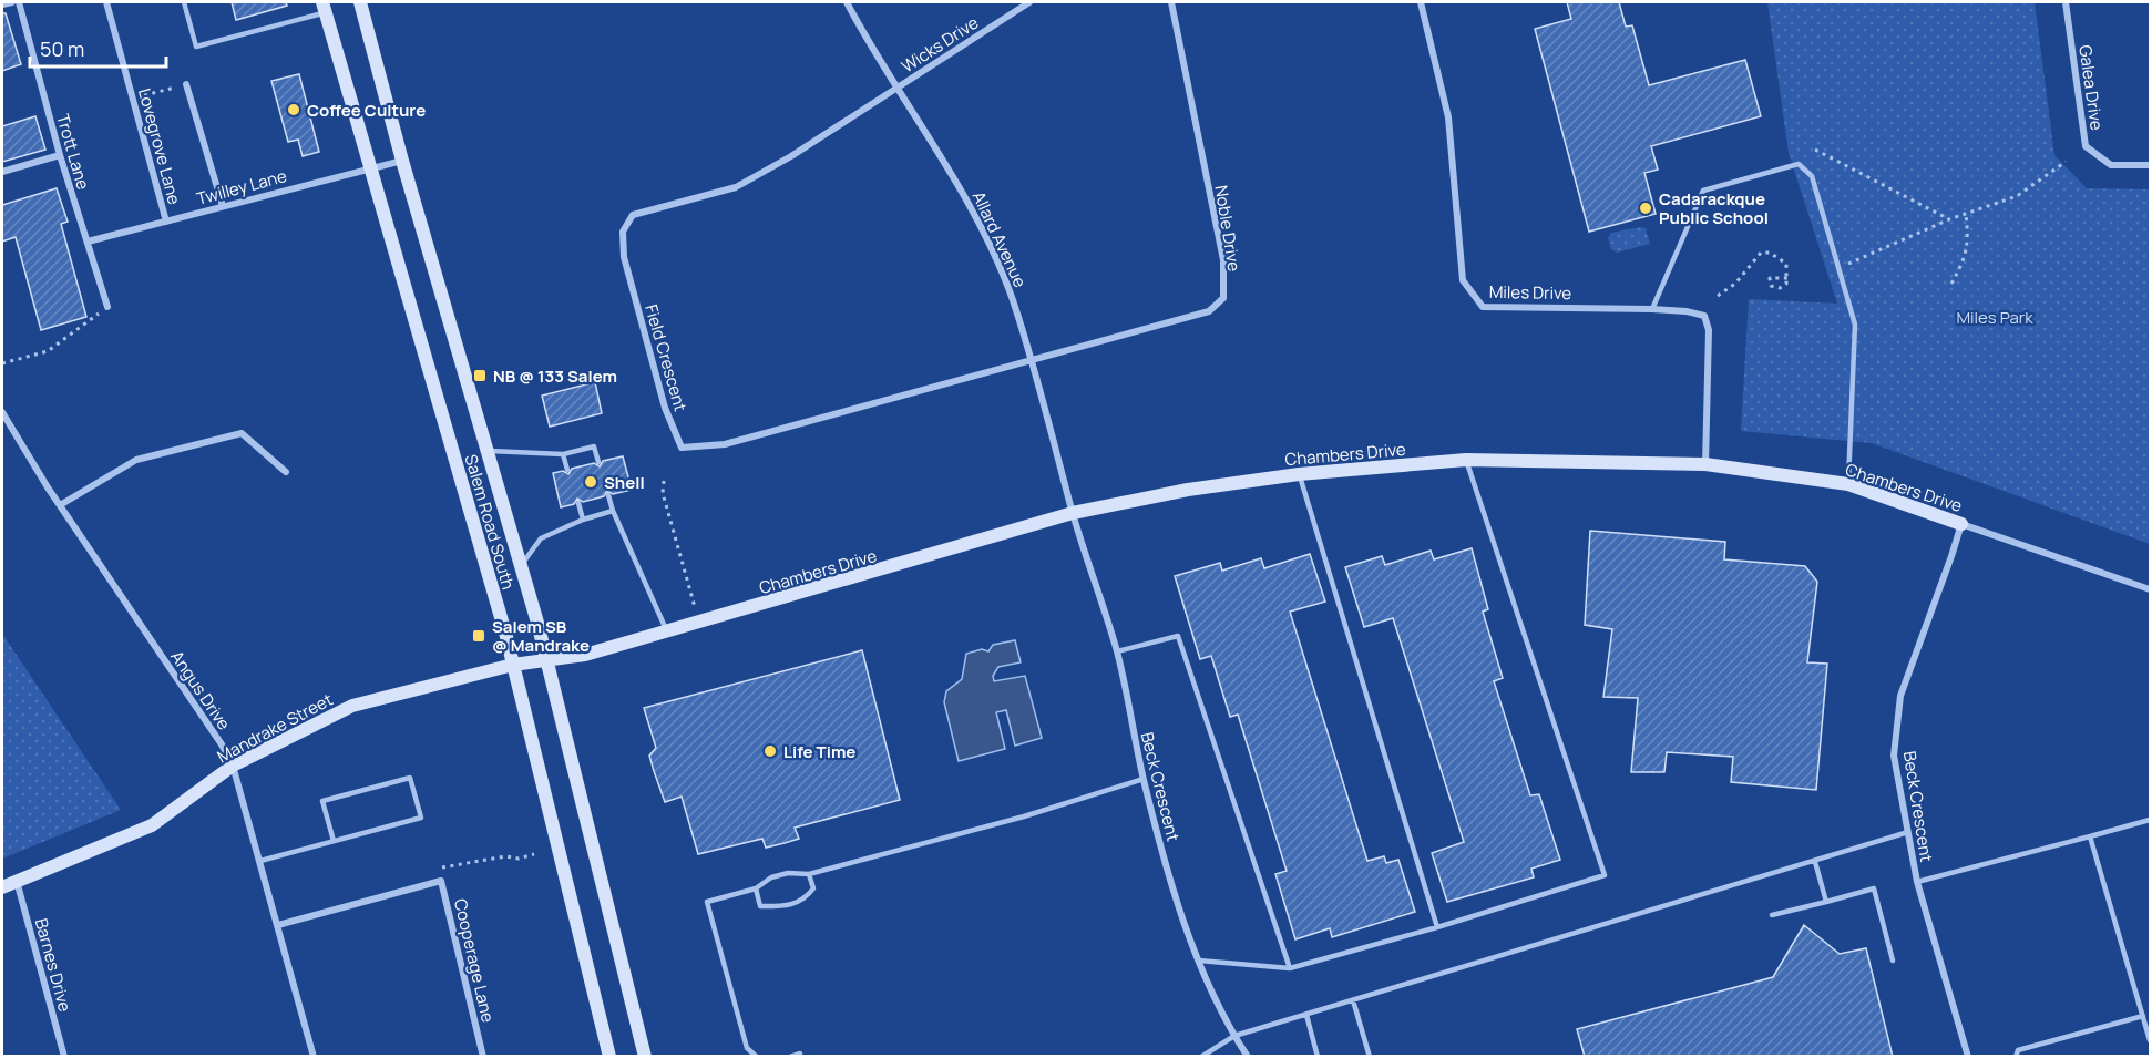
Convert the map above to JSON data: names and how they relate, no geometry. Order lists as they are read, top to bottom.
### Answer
{
  "streets": {
    "main road": ["Chambers Drive", "Salem Road South", "Mandrake Street"],
    "street": [
      "Wicks Drive",
      "Galea Drive",
      "Lovegrove Lane",
      "Trott Lane",
      "Twilley Lane",
      "Noble Drive",
      "Allard Avenue",
      "Miles Drive",
      "Field Crescent",
      "Angus Drive",
      "Beck Crescent",
      "Cooperage Lane",
      "Barnes Drive"
    ]
  },
  "crossings": [
    ["Wicks Drive", "Allard Avenue"],
    ["Wicks Drive", "Field Crescent"],
    ["Lovegrove Lane", "Twilley Lane"],
    ["Trott Lane", "Twilley Lane"],
    ["Twilley Lane", "Salem Road South"],
    ["Noble Drive", "Allard Avenue"],
    ["Noble Drive", "Field Crescent"],
    ["Allard Avenue", "Field Crescent"],
    ["Allard Avenue", "Chambers Drive"],
    ["Allard Avenue", "Beck Crescent"],
    ["Miles Drive", "Chambers Drive"],
    ["Chambers Drive", "Salem Road South"],
    ["Chambers Drive", "Mandrake Street"],
    ["Chambers Drive", "Beck Crescent"],
    ["Salem Road South", "Mandrake Street"],
    ["Angus Drive", "Mandrake Street"],
    ["Angus Drive", "Cooperage Lane"],
    ["Mandrake Street", "Barnes Drive"]
  ],
  "parks": ["Miles Park"],
  "places": {
    "other": [
      "Coffee Culture",
      "Cadarackque Public School",
      "Shell",
      "Life Time"
    ],
    "transit": ["NB @ 133 Salem", "Salem SB @ Mandrake"]
  },
  "scale_bar": "50 m"
}
